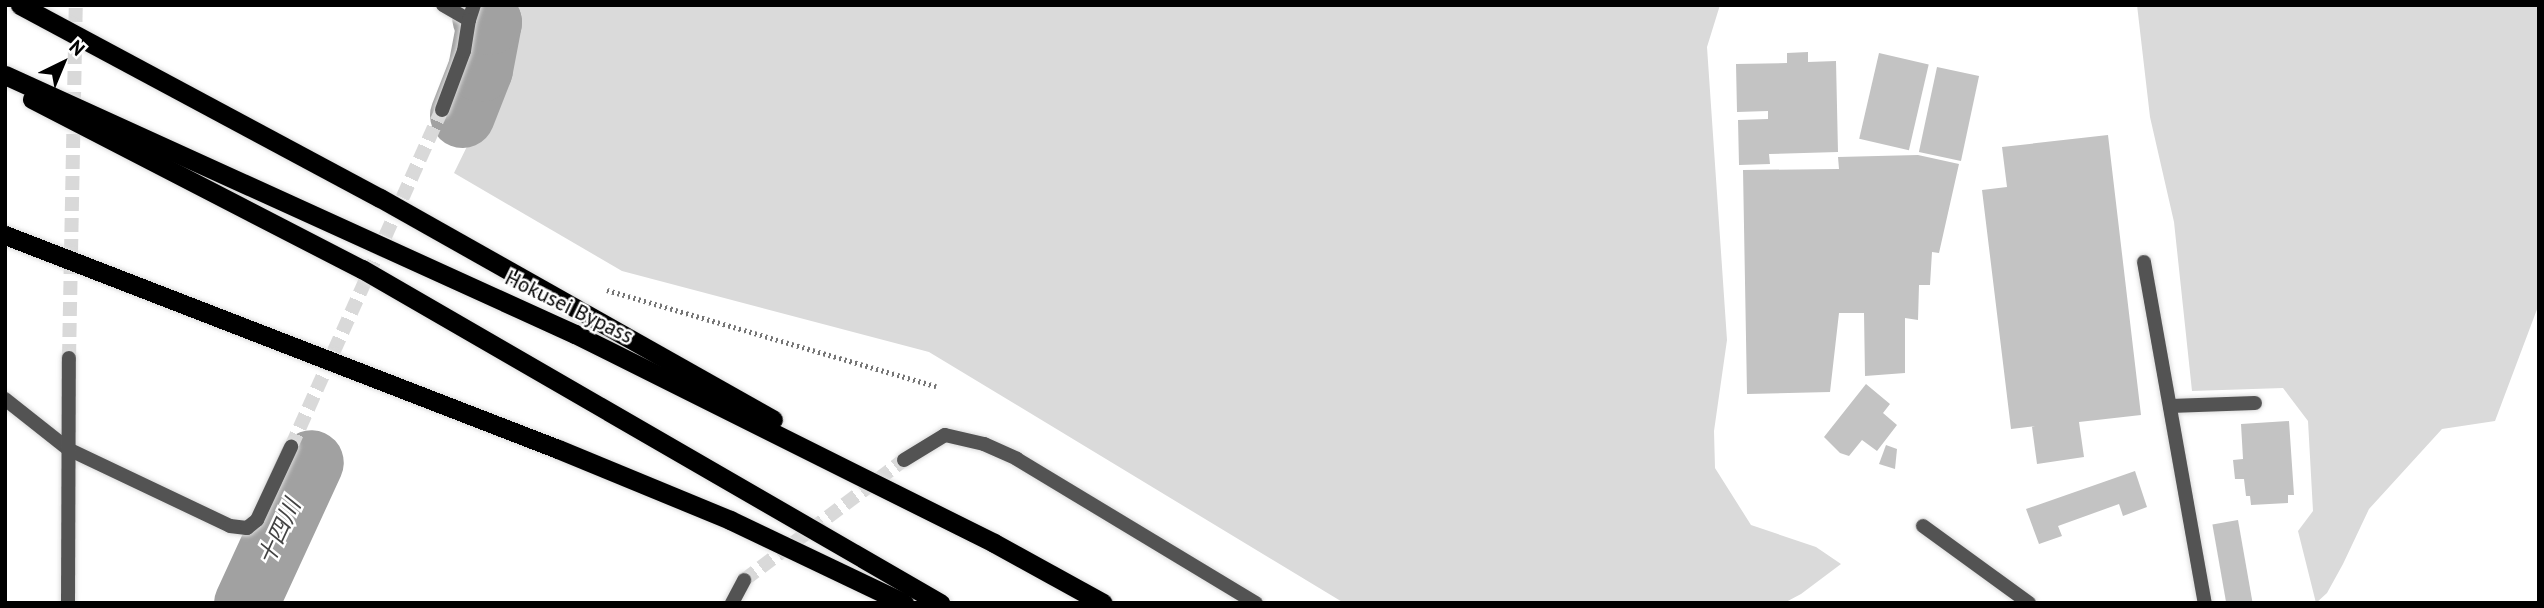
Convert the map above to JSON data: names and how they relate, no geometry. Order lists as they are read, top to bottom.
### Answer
{
  "streets": {
    "highway": ["Hokusei Bypass"]
  },
  "water": ["十四川"],
  "north": "top right"
}
